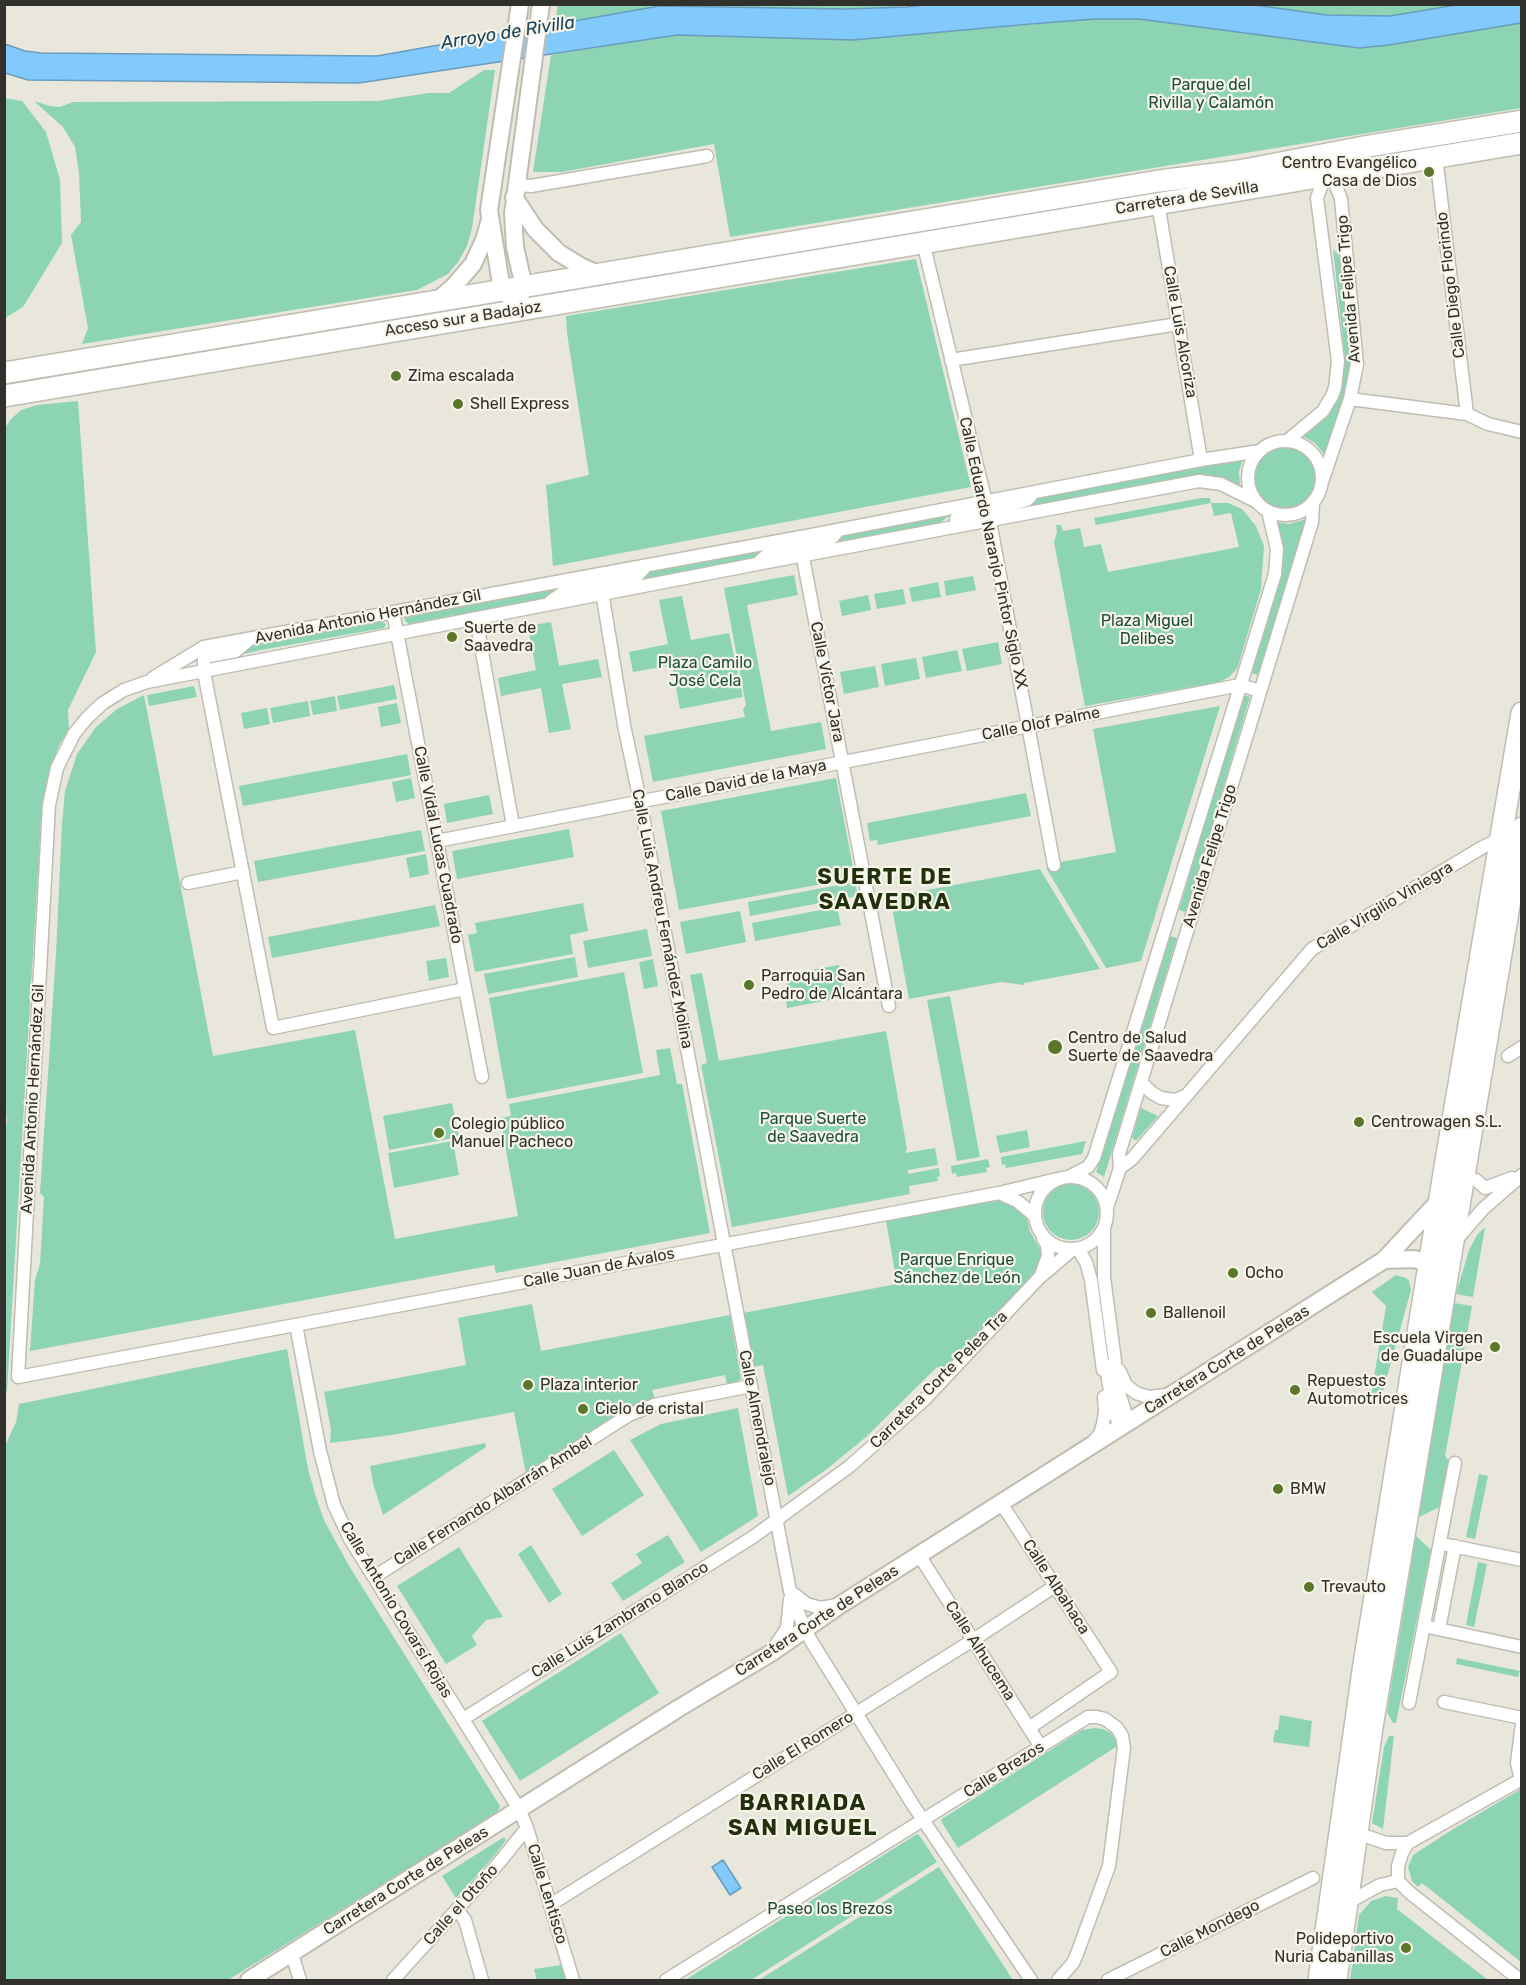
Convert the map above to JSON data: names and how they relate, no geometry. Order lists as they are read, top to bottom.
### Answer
{
  "streets": {
    "highway": ["Carretera de Sevilla", "Acceso sur a Badajoz"],
    "street": [
      "Calle Diego Florindo",
      "Avenida Felipe Trigo",
      "Calle Luis Alcoriza",
      "Calle Eduardo Naranjo Pintor Siglo XX",
      "Avenida Antonio Hernández Gil",
      "Calle Víctor Jara",
      "Calle Olof Palme",
      "Calle David de la Maya",
      "Calle Vidal Lucas Cuadrado",
      "Calle Virgilio Viniegra",
      "Calle Luis Andreu Fernández Molina",
      "Calle Juan de Ávalos",
      "Carretera Corte de Peleas",
      "Carretera Corte Pelea Tra",
      "Calle Almendralejo",
      "Calle Fernando Albarrán Ambel",
      "Calle Albahaca",
      "Calle Antonio Covarsí Rojas",
      "Calle Luis Zambrano Blanco",
      "Calle Alhucema",
      "Calle El Romero",
      "Calle Brezos",
      "Calle Lentisco",
      "Calle el Otoño",
      "Calle Mondego"
    ]
  },
  "crossings": [
    ["Carretera de Sevilla", "Calle Diego Florindo"],
    ["Carretera de Sevilla", "Avenida Felipe Trigo"],
    ["Carretera de Sevilla", "Acceso sur a Badajoz"],
    ["Carretera de Sevilla", "Calle Luis Alcoriza"],
    ["Carretera de Sevilla", "Calle Eduardo Naranjo Pintor Siglo XX"],
    ["Avenida Felipe Trigo", "Avenida Antonio Hernández Gil"],
    ["Avenida Felipe Trigo", "Calle Olof Palme"],
    ["Avenida Felipe Trigo", "Calle Virgilio Viniegra"],
    ["Avenida Felipe Trigo", "Calle Juan de Ávalos"],
    ["Avenida Felipe Trigo", "Carretera Corte Pelea Tra"],
    ["Acceso sur a Badajoz", "Calle Eduardo Naranjo Pintor Siglo XX"],
    ["Calle Luis Alcoriza", "Avenida Antonio Hernández Gil"],
    ["Calle Eduardo Naranjo Pintor Siglo XX", "Avenida Antonio Hernández Gil"],
    ["Calle Eduardo Naranjo Pintor Siglo XX", "Calle Olof Palme"],
    ["Avenida Antonio Hernández Gil", "Calle Víctor Jara"],
    ["Avenida Antonio Hernández Gil", "Calle Vidal Lucas Cuadrado"],
    ["Avenida Antonio Hernández Gil", "Calle Luis Andreu Fernández Molina"],
    ["Avenida Antonio Hernández Gil", "Calle Juan de Ávalos"],
    ["Calle Víctor Jara", "Calle Olof Palme"],
    ["Calle Víctor Jara", "Calle David de la Maya"],
    ["Calle Olof Palme", "Calle David de la Maya"],
    ["Calle David de la Maya", "Calle Vidal Lucas Cuadrado"],
    ["Calle David de la Maya", "Calle Luis Andreu Fernández Molina"],
    ["Calle Luis Andreu Fernández Molina", "Calle Juan de Ávalos"],
    ["Calle Luis Andreu Fernández Molina", "Calle Almendralejo"],
    ["Calle Juan de Ávalos", "Carretera Corte Pelea Tra"],
    ["Calle Juan de Ávalos", "Calle Almendralejo"],
    ["Calle Juan de Ávalos", "Calle Antonio Covarsí Rojas"],
    ["Carretera Corte de Peleas", "Calle Almendralejo"],
    ["Carretera Corte de Peleas", "Calle Albahaca"],
    ["Carretera Corte de Peleas", "Calle Antonio Covarsí Rojas"],
    ["Carretera Corte de Peleas", "Calle Alhucema"],
    ["Carretera Corte de Peleas", "Calle Lentisco"],
    ["Carretera Corte Pelea Tra", "Calle Almendralejo"],
    ["Carretera Corte Pelea Tra", "Calle Luis Zambrano Blanco"],
    ["Calle Almendralejo", "Calle Fernando Albarrán Ambel"],
    ["Calle Almendralejo", "Calle Luis Zambrano Blanco"],
    ["Calle Fernando Albarrán Ambel", "Calle Antonio Covarsí Rojas"],
    ["Calle Albahaca", "Calle Alhucema"],
    ["Calle Albahaca", "Calle El Romero"],
    ["Calle Antonio Covarsí Rojas", "Calle Luis Zambrano Blanco"],
    ["Calle Antonio Covarsí Rojas", "Calle Lentisco"],
    ["Calle Alhucema", "Calle El Romero"],
    ["Calle Alhucema", "Calle Brezos"],
    ["Calle El Romero", "Calle Lentisco"],
    ["Calle Lentisco", "Calle el Otoño"]
  ],
  "districts": ["SUERTE DE SAAVEDRA", "BARRIADA SAN MIGUEL"],
  "water": ["Arroyo de Rivilla"],
  "parks": [
    "Parque del Rivilla y Calamón",
    "Plaza Miguel Delibes",
    "Plaza Camilo José Cela",
    "Parque Suerte de Saavedra",
    "Parque Enrique Sánchez de León",
    "Paseo los Brezos"
  ],
  "places": [
    "Centro Evangélico Casa de Dios",
    "Zima escalada",
    "Shell Express",
    "Suerte de Saavedra",
    "Parroquia San Pedro de Alcántara",
    "Centro de Salud Suerte de Saavedra",
    "Centrowagen S.L.",
    "Colegio público Manuel Pacheco",
    "Ocho",
    "Ballenoil",
    "Escuela Virgen de Guadalupe",
    "Plaza interior",
    "Repuestos Automotrices",
    "Cielo de cristal",
    "BMW",
    "Trevauto",
    "Polideportivo Nuria Cabanillas"
  ]
}
